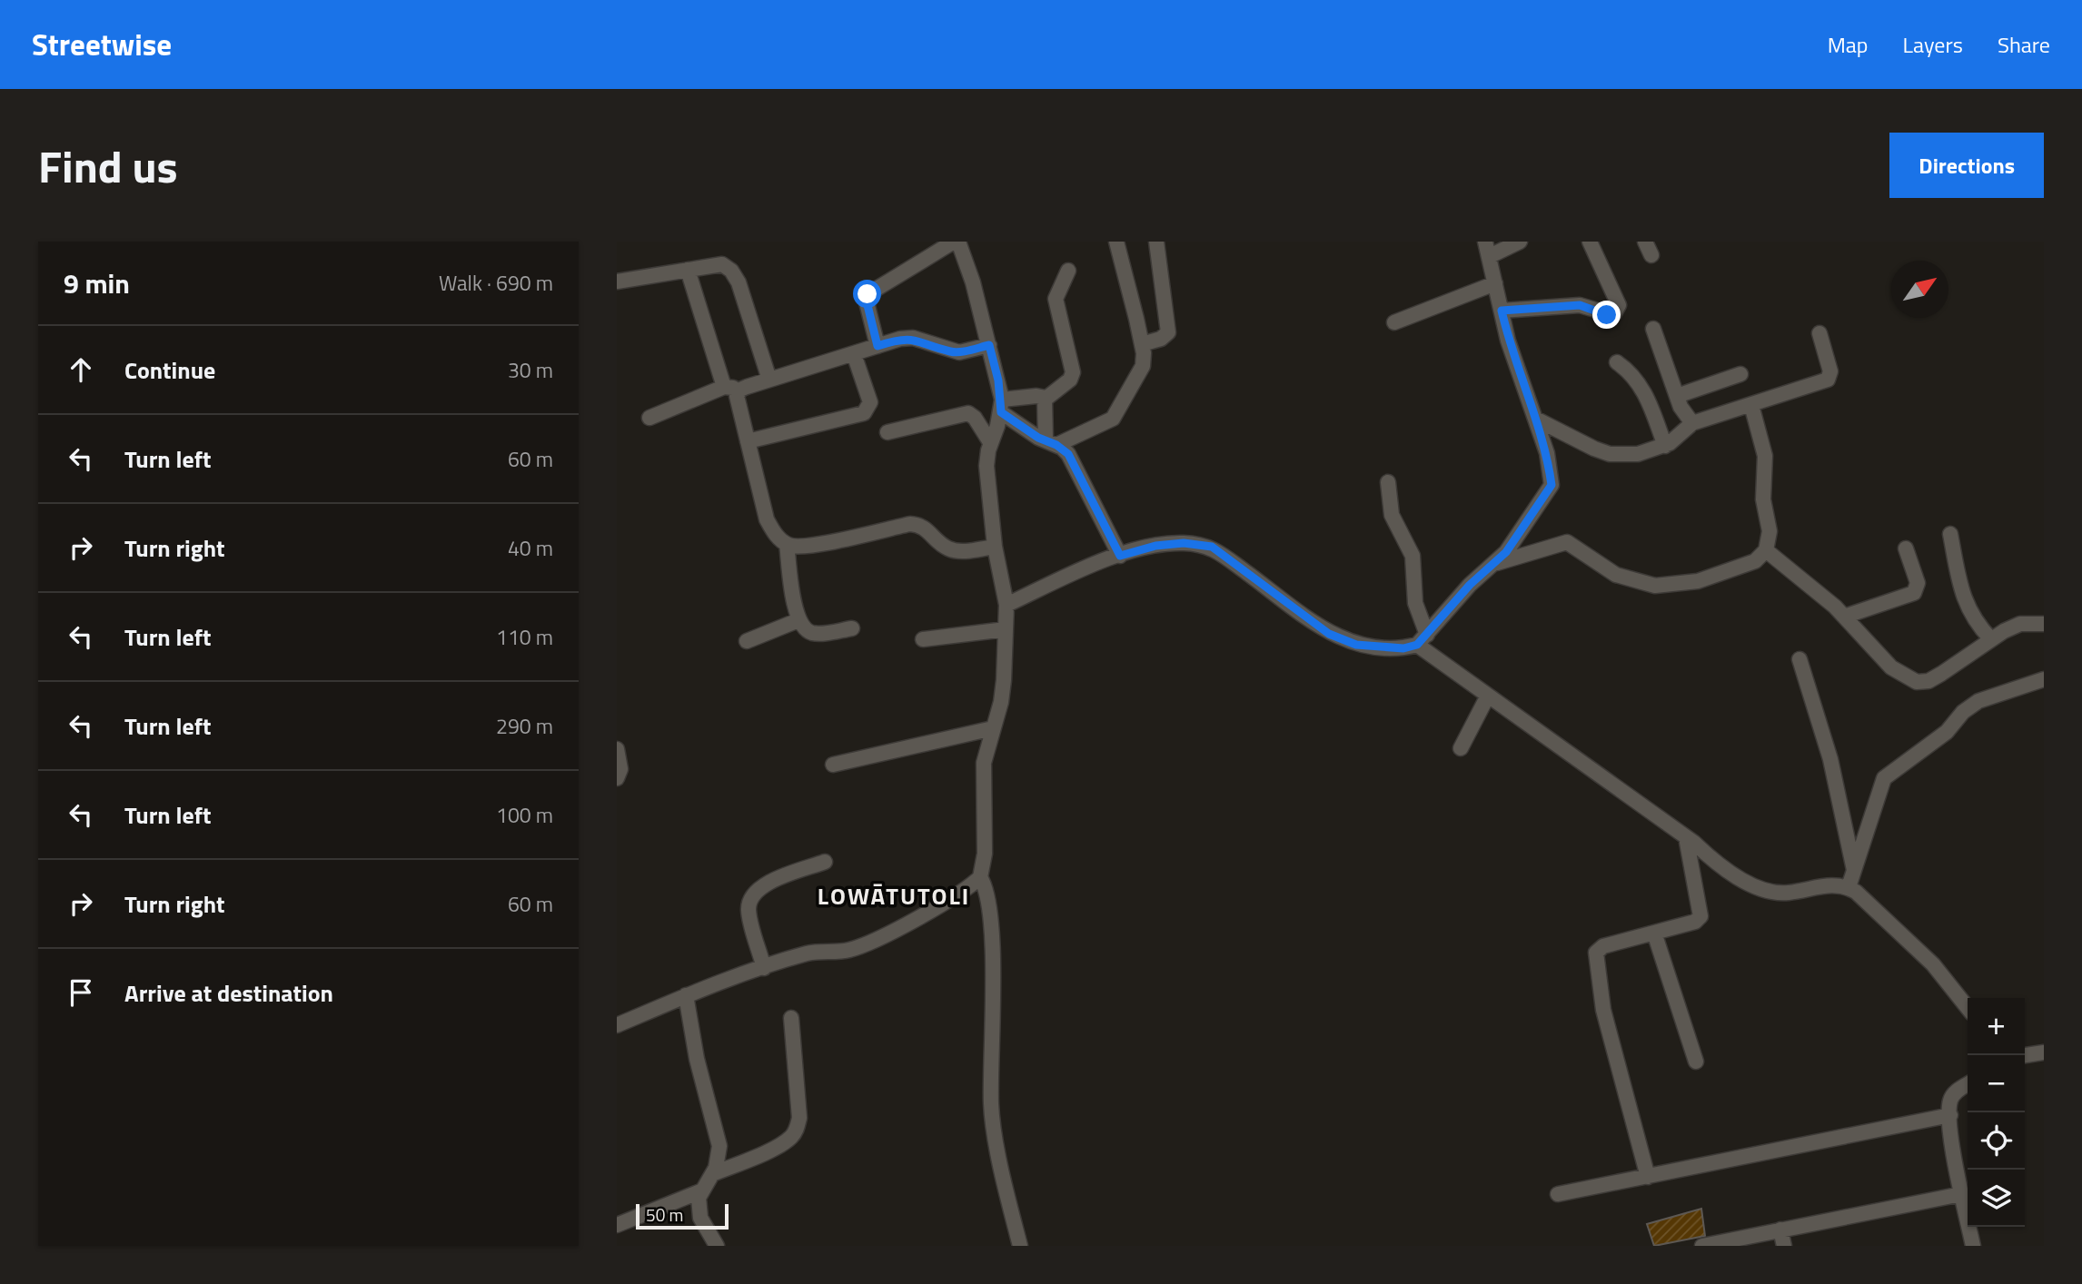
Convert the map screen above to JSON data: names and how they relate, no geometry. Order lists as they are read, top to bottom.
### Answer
{
  "districts": ["LOWĀTUTOLI"],
  "scale_bar": "50 m",
  "north": "top right",
  "page": {
    "header": "Streetwise",
    "nav": ["Map", "Layers", "Share"],
    "title": "Find us",
    "buttons": "Directions",
    "heading": ["9 min", "Walk · 690 m"],
    "list": [
      ["Continue", "30 m"],
      ["Turn left", "60 m"],
      ["Turn right", "40 m"],
      ["Turn left", "110 m"],
      ["Turn left", "290 m"],
      ["Turn left", "100 m"],
      ["Turn right", "60 m"],
      "Arrive at destination"
    ],
    "map_buttons": ["+", "−"],
    "scale": "50 m"
  }
}
